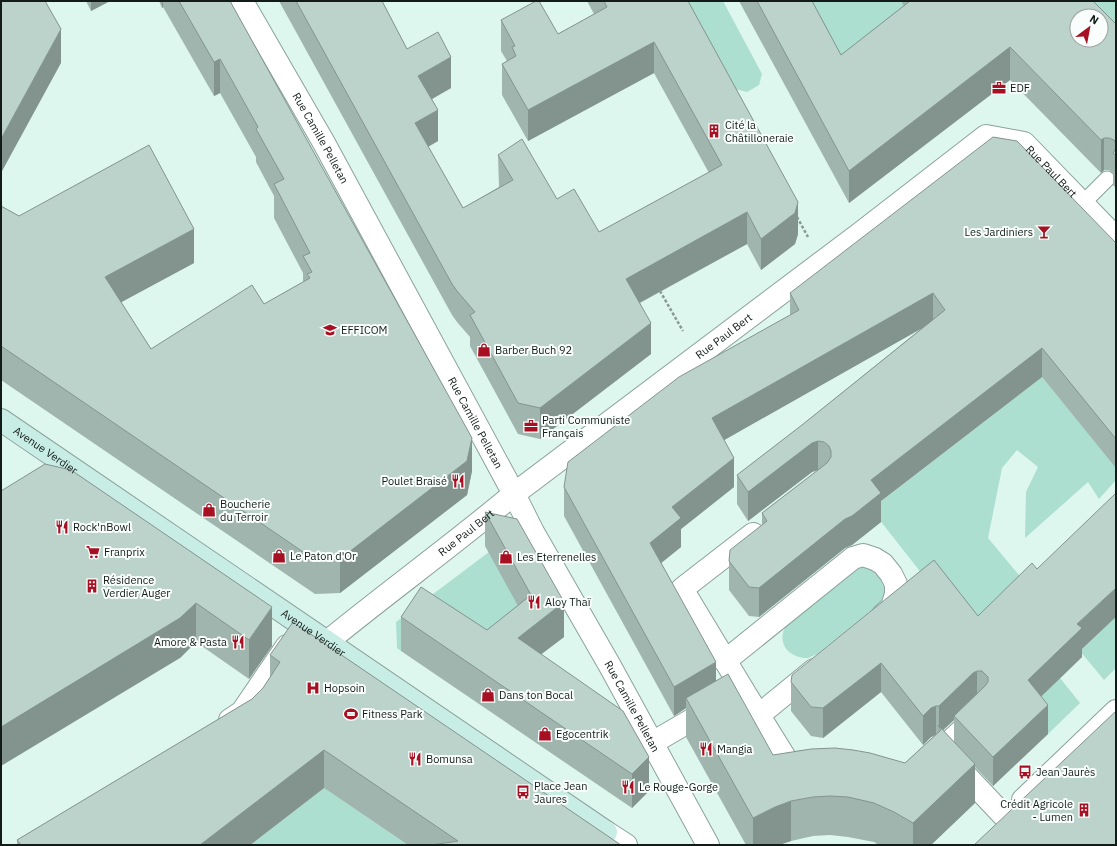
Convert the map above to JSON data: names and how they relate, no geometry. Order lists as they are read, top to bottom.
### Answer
{
  "streets": {
    "main road": ["Avenue Verdier"],
    "street": ["Rue Camille Pelletan", "Rue Paul Bert"]
  },
  "crossings": [
    ["Rue Camille Pelletan", "Rue Paul Bert"],
    ["Rue Paul Bert", "Avenue Verdier"]
  ],
  "places": {
    "office": ["EDF", "Parti Communiste Français"],
    "building": ["Cité la Châtilloneraie", "Résidence Verdier Auger", "Crédit Agricole - Lumen"],
    "bar": ["Les Jardiniers"],
    "school or university": ["EFFICOM"],
    "shop": [
      "Barber Buch 92",
      "Boucherie du Terroir",
      "Le Paton d'Or",
      "Les Eterrenelles",
      "Dans ton Bocal",
      "Egocentrik"
    ],
    "restaurant": [
      "Poulet Braisé",
      "Rock'nBowl",
      "Aloy Thaï",
      "Amore & Pasta",
      "Mangia",
      "Bomunsa",
      "Le Rouge-Gorge"
    ],
    "supermarket": ["Franprix"],
    "hospital": ["Hopsoin"],
    "sports": ["Fitness Park"],
    "bus stop": ["Jean Jaurès", "Place Jean Jaures"]
  },
  "north": "top right"
}
